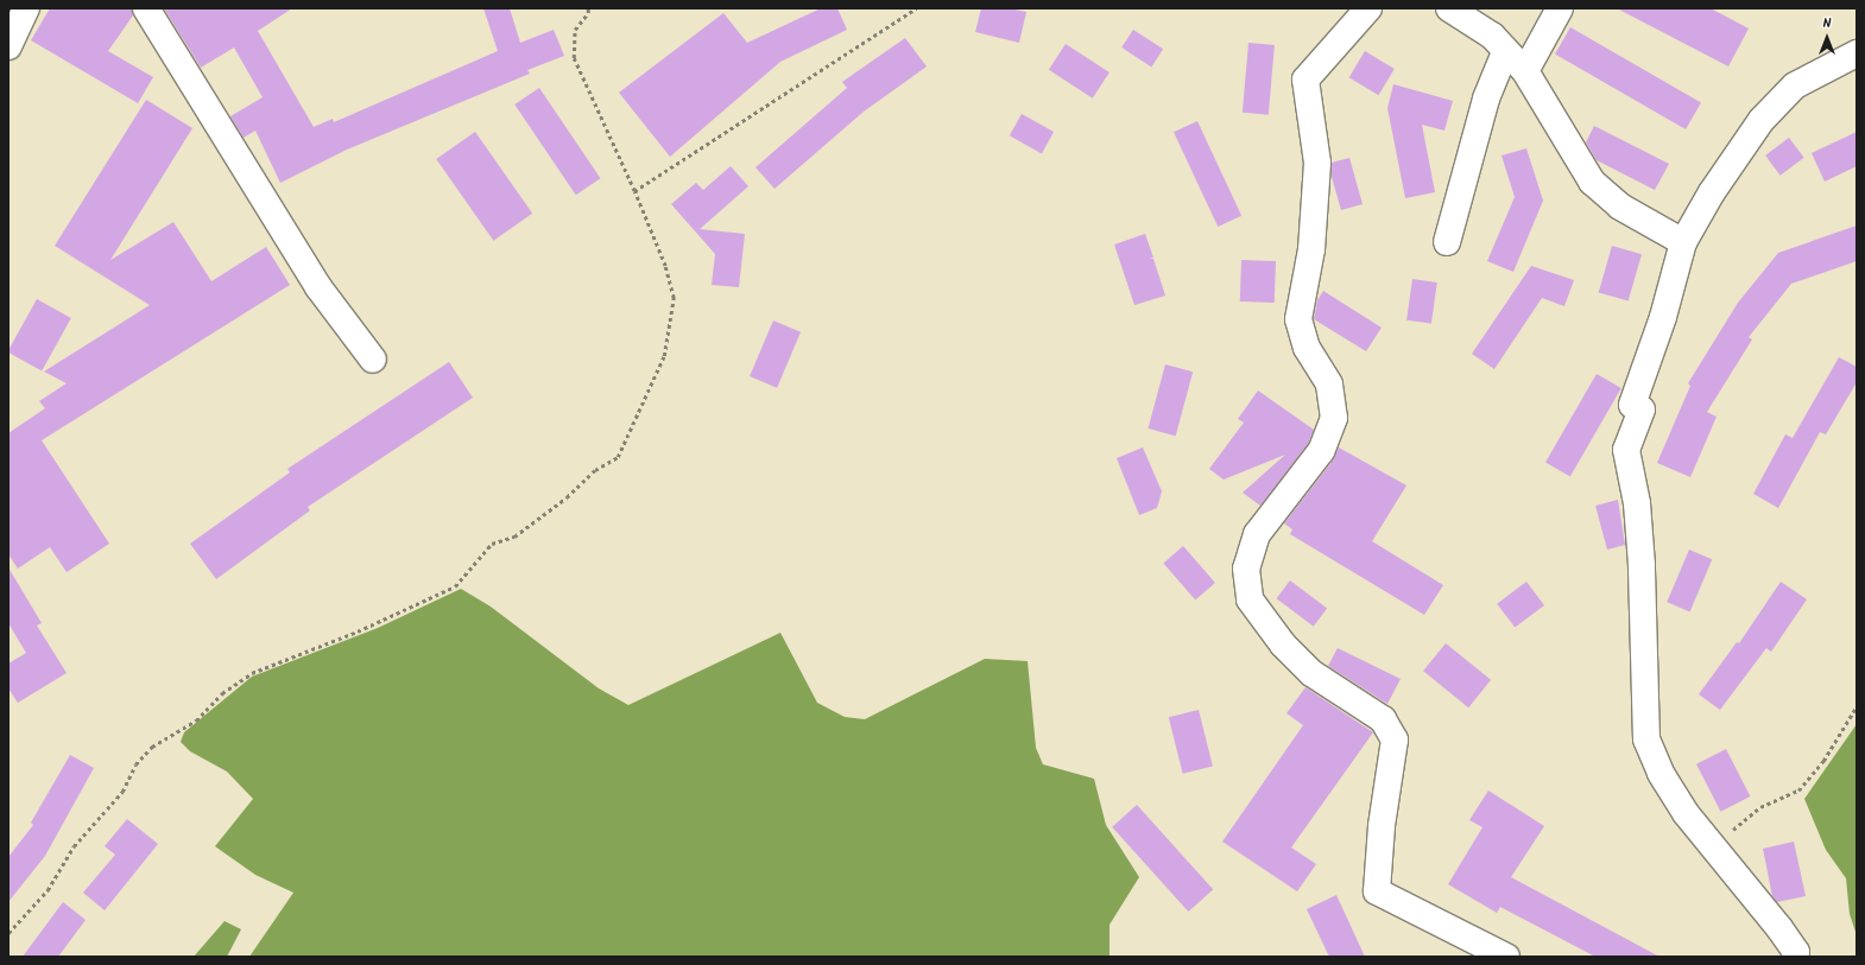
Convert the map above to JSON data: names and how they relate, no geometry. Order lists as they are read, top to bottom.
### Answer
{
  "north": "top"
}
